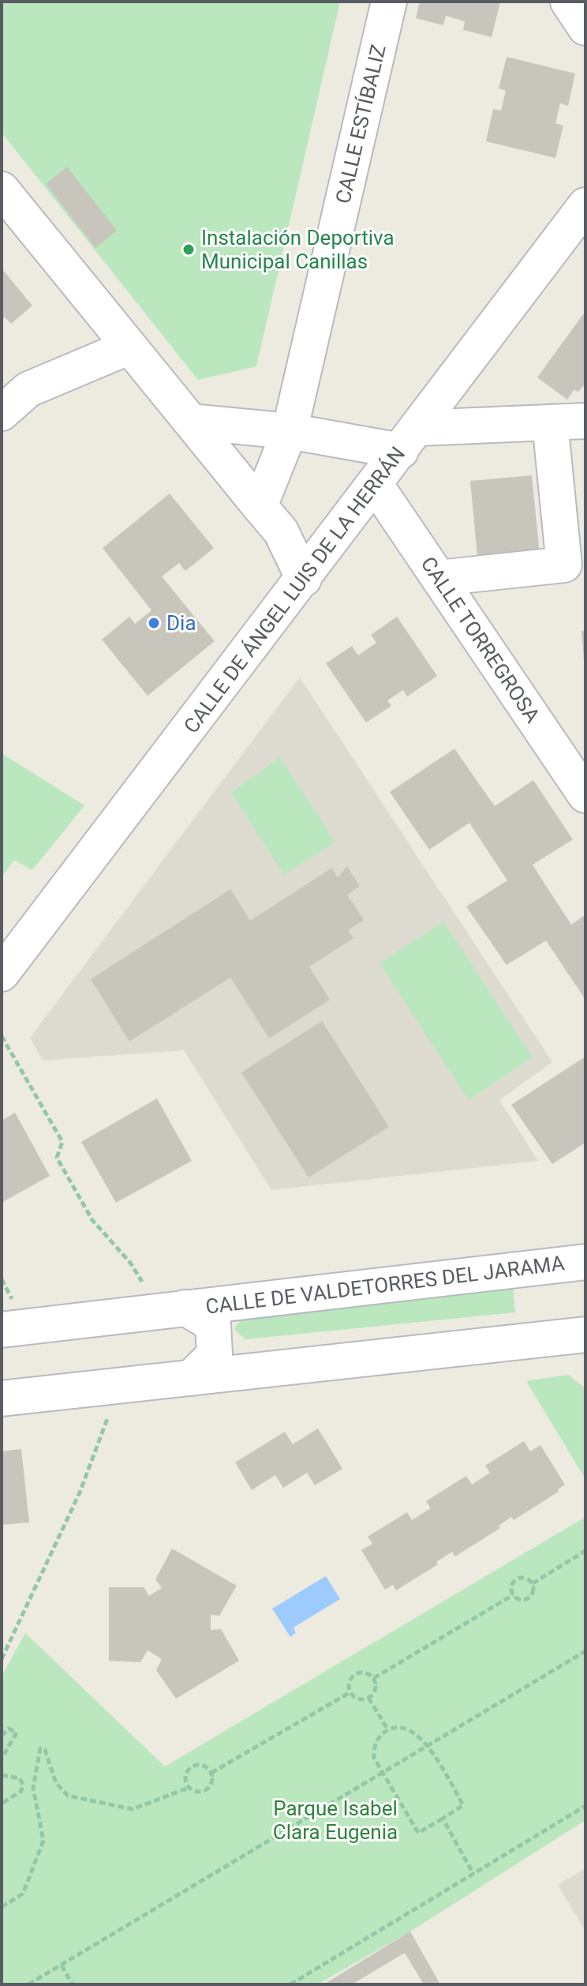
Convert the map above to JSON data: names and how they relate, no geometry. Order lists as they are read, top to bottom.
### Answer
{
  "streets": {
    "street": [
      "CALLE ESTÍBALIZ",
      "CALLE DE ÁNGEL LUIS DE LA HERRÁN",
      "CALLE TORREGROSA",
      "CALLE DE VALDETORRES DEL JARAMA"
    ]
  },
  "crossings": [
    ["CALLE DE ÁNGEL LUIS DE LA HERRÁN", "CALLE TORREGROSA"]
  ],
  "parks": ["Parque Isabel Clara Eugenia"],
  "places": ["Instalación Deportiva Municipal Canillas", "Dia"]
}
